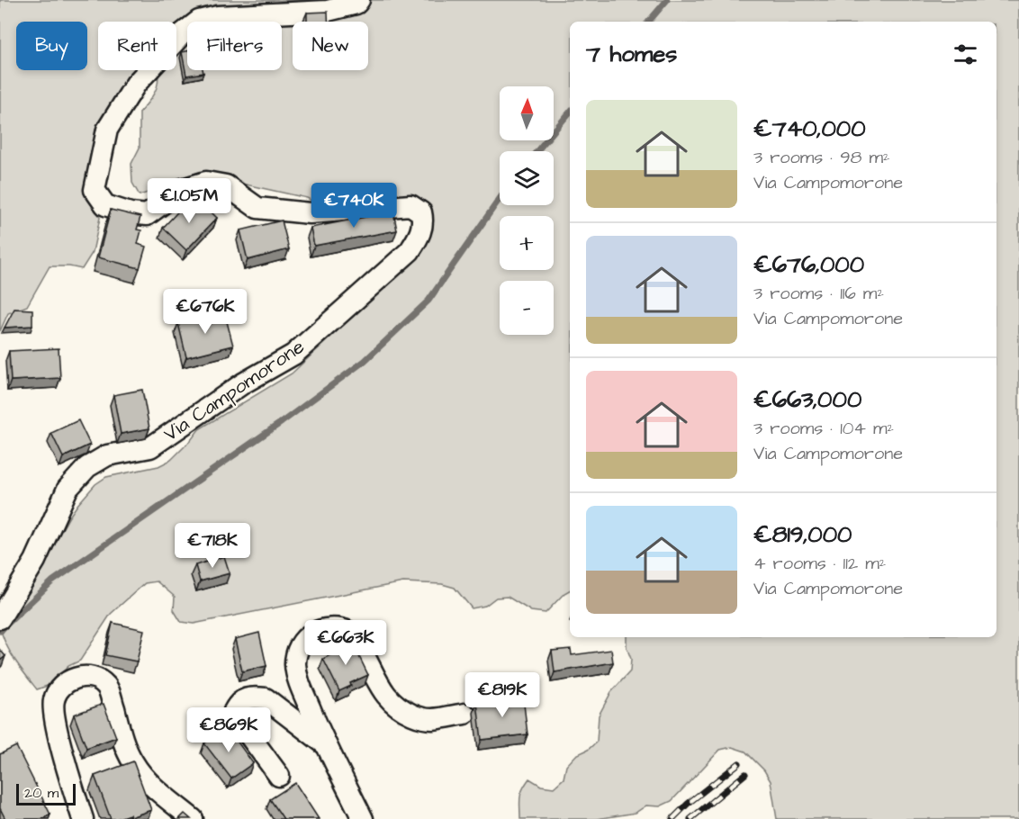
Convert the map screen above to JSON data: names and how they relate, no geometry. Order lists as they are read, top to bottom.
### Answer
{
  "streets": {
    "street": ["Via Campomorone"]
  },
  "scale_bar": "20 m",
  "north": "top",
  "page": {
    "chip": [
      "Buy",
      "Rent",
      "Filters",
      "New"
    ],
    "heading": "7 homes",
    "map_buttons": ["+", "−"],
    "list": [
      {
        "name": "€740,000",
        "note": "3 rooms · 98 m² · Via Campomorone"
      },
      {
        "name": "€676,000",
        "note": "3 rooms · 116 m² · Via Campomorone"
      },
      {
        "name": "€663,000",
        "note": "3 rooms · 104 m² · Via Campomorone"
      },
      {
        "name": "€819,000",
        "note": "4 rooms · 112 m² · Via Campomorone"
      }
    ],
    "price": [
      "€1.05M",
      "€740K",
      "€676K",
      "€718K",
      "€663K",
      "€819K",
      "€869K"
    ],
    "scale": "20 m"
  }
}
